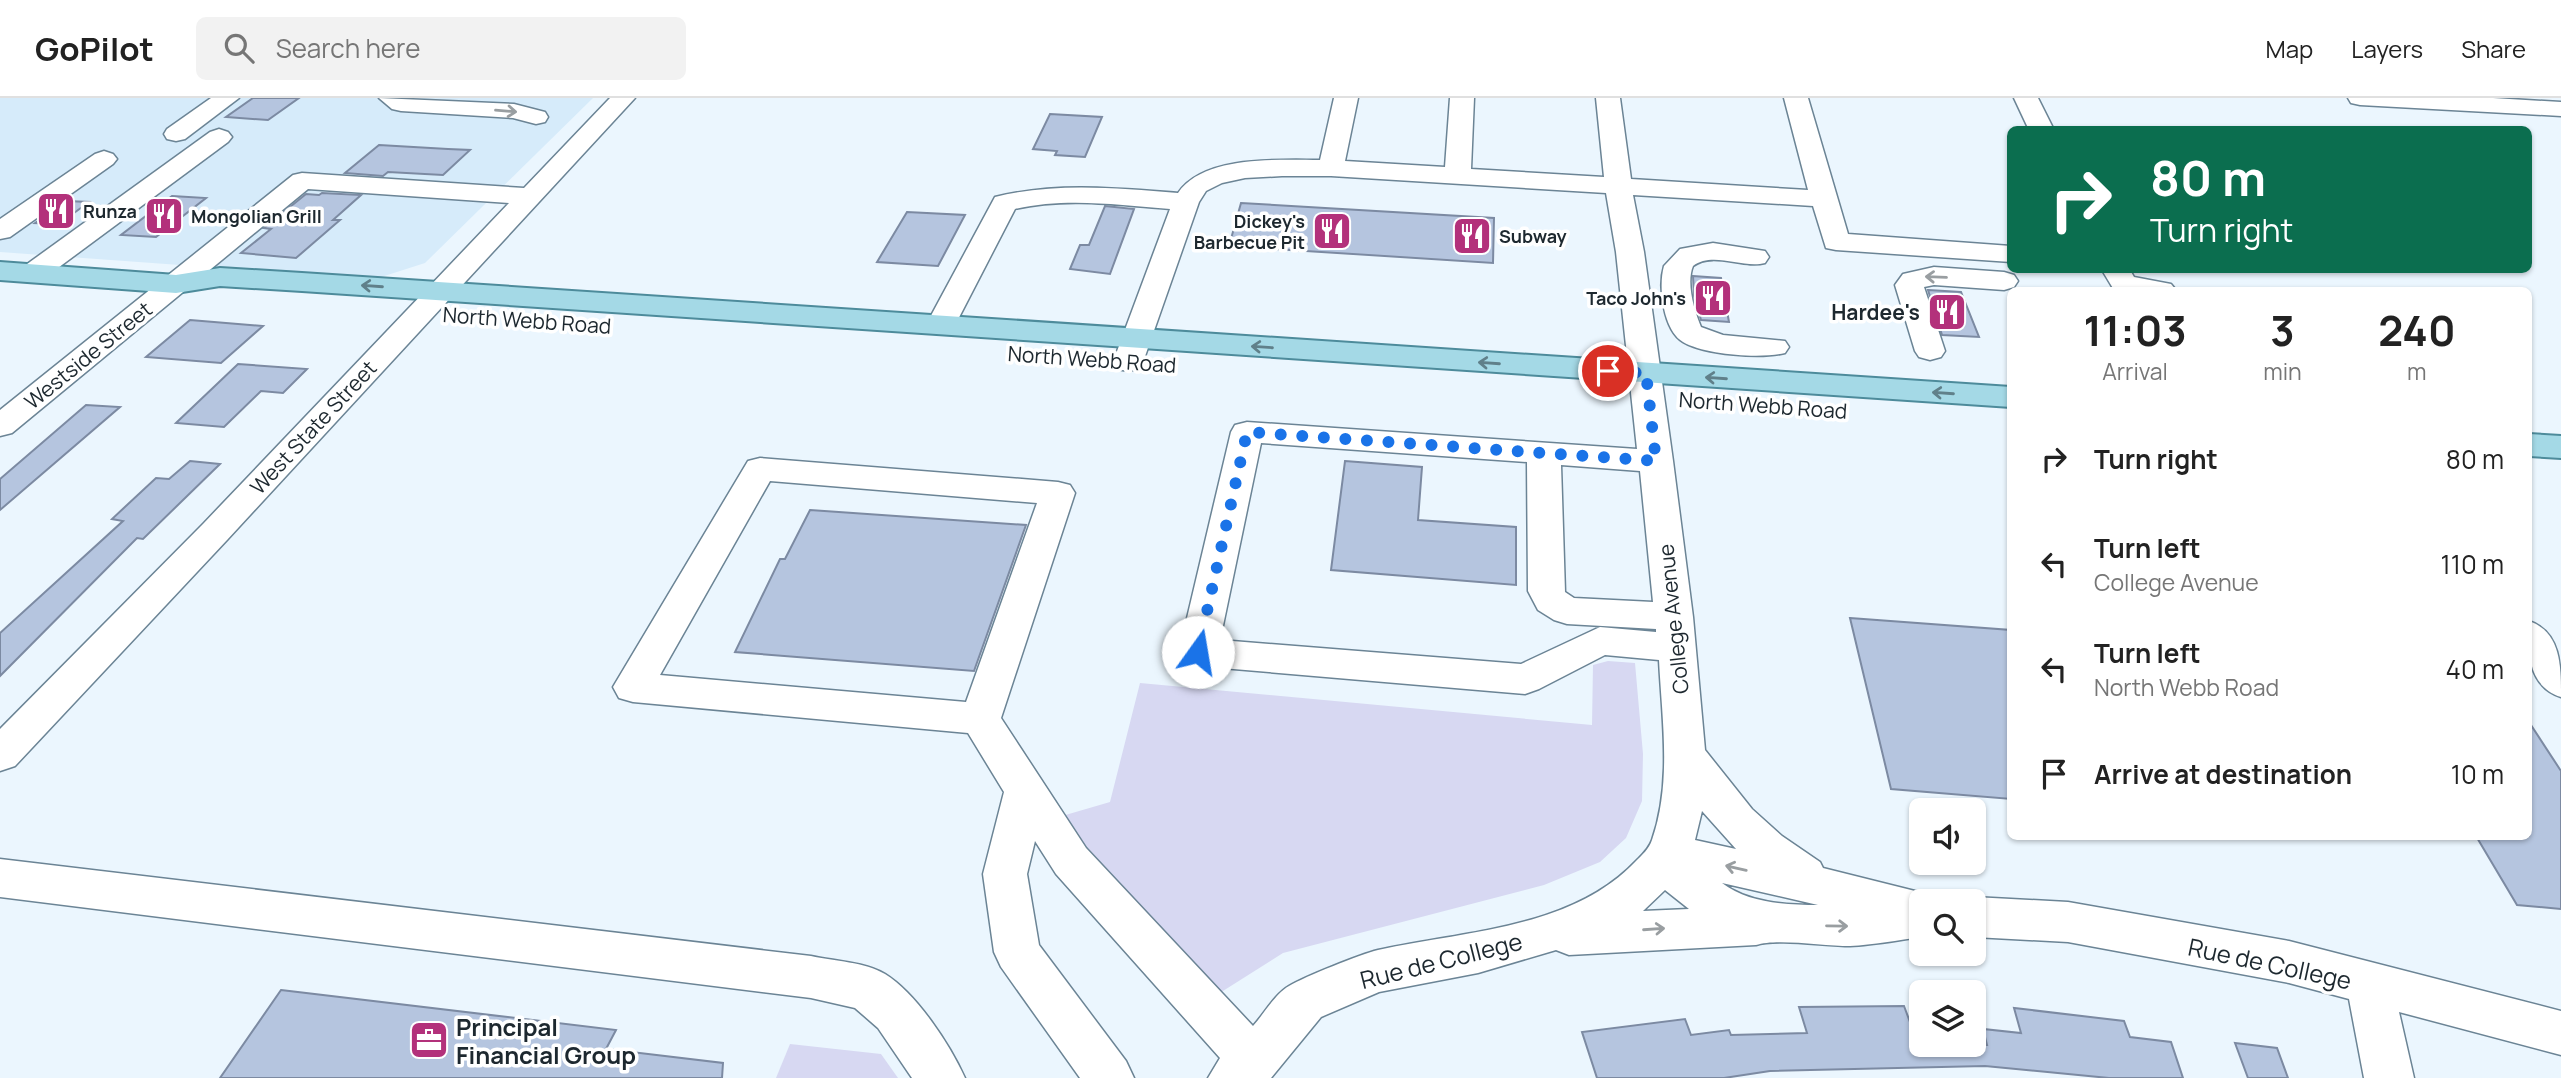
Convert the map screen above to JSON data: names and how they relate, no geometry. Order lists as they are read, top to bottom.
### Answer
{
  "streets": {
    "main road": ["North Webb Road"],
    "street": [
      "Westside Street",
      "West State Street",
      "College Avenue",
      "Rue de College"
    ]
  },
  "crossings": [
    ["North Webb Road", "Westside Street"],
    ["North Webb Road", "West State Street"],
    ["North Webb Road", "College Avenue"],
    ["Westside Street", "West State Street"],
    ["College Avenue", "Rue de College"]
  ],
  "places": {
    "restaurant": [
      "Runza",
      "Mongolian Grill",
      "Dickey's Barbecue Pit",
      "Subway",
      "Taco John's",
      "Hardee's"
    ],
    "office": ["Principal Financial Group"]
  },
  "page": {
    "header": "GoPilot",
    "search": "Search here",
    "nav": ["Map", "Layers", "Share"],
    "turn": ["80 m", "Turn right"],
    "eta": [
      "11:03",
      "Arrival",
      "3",
      "min",
      "240",
      "m"
    ],
    "list": [
      {
        "name": "Turn right",
        "value": "80 m"
      },
      {
        "name": "Turn left",
        "note": "College Avenue",
        "value": "110 m"
      },
      {
        "name": "Turn left",
        "note": "North Webb Road",
        "value": "40 m"
      },
      {
        "name": "Arrive at destination",
        "value": "10 m"
      }
    ]
  }
}
